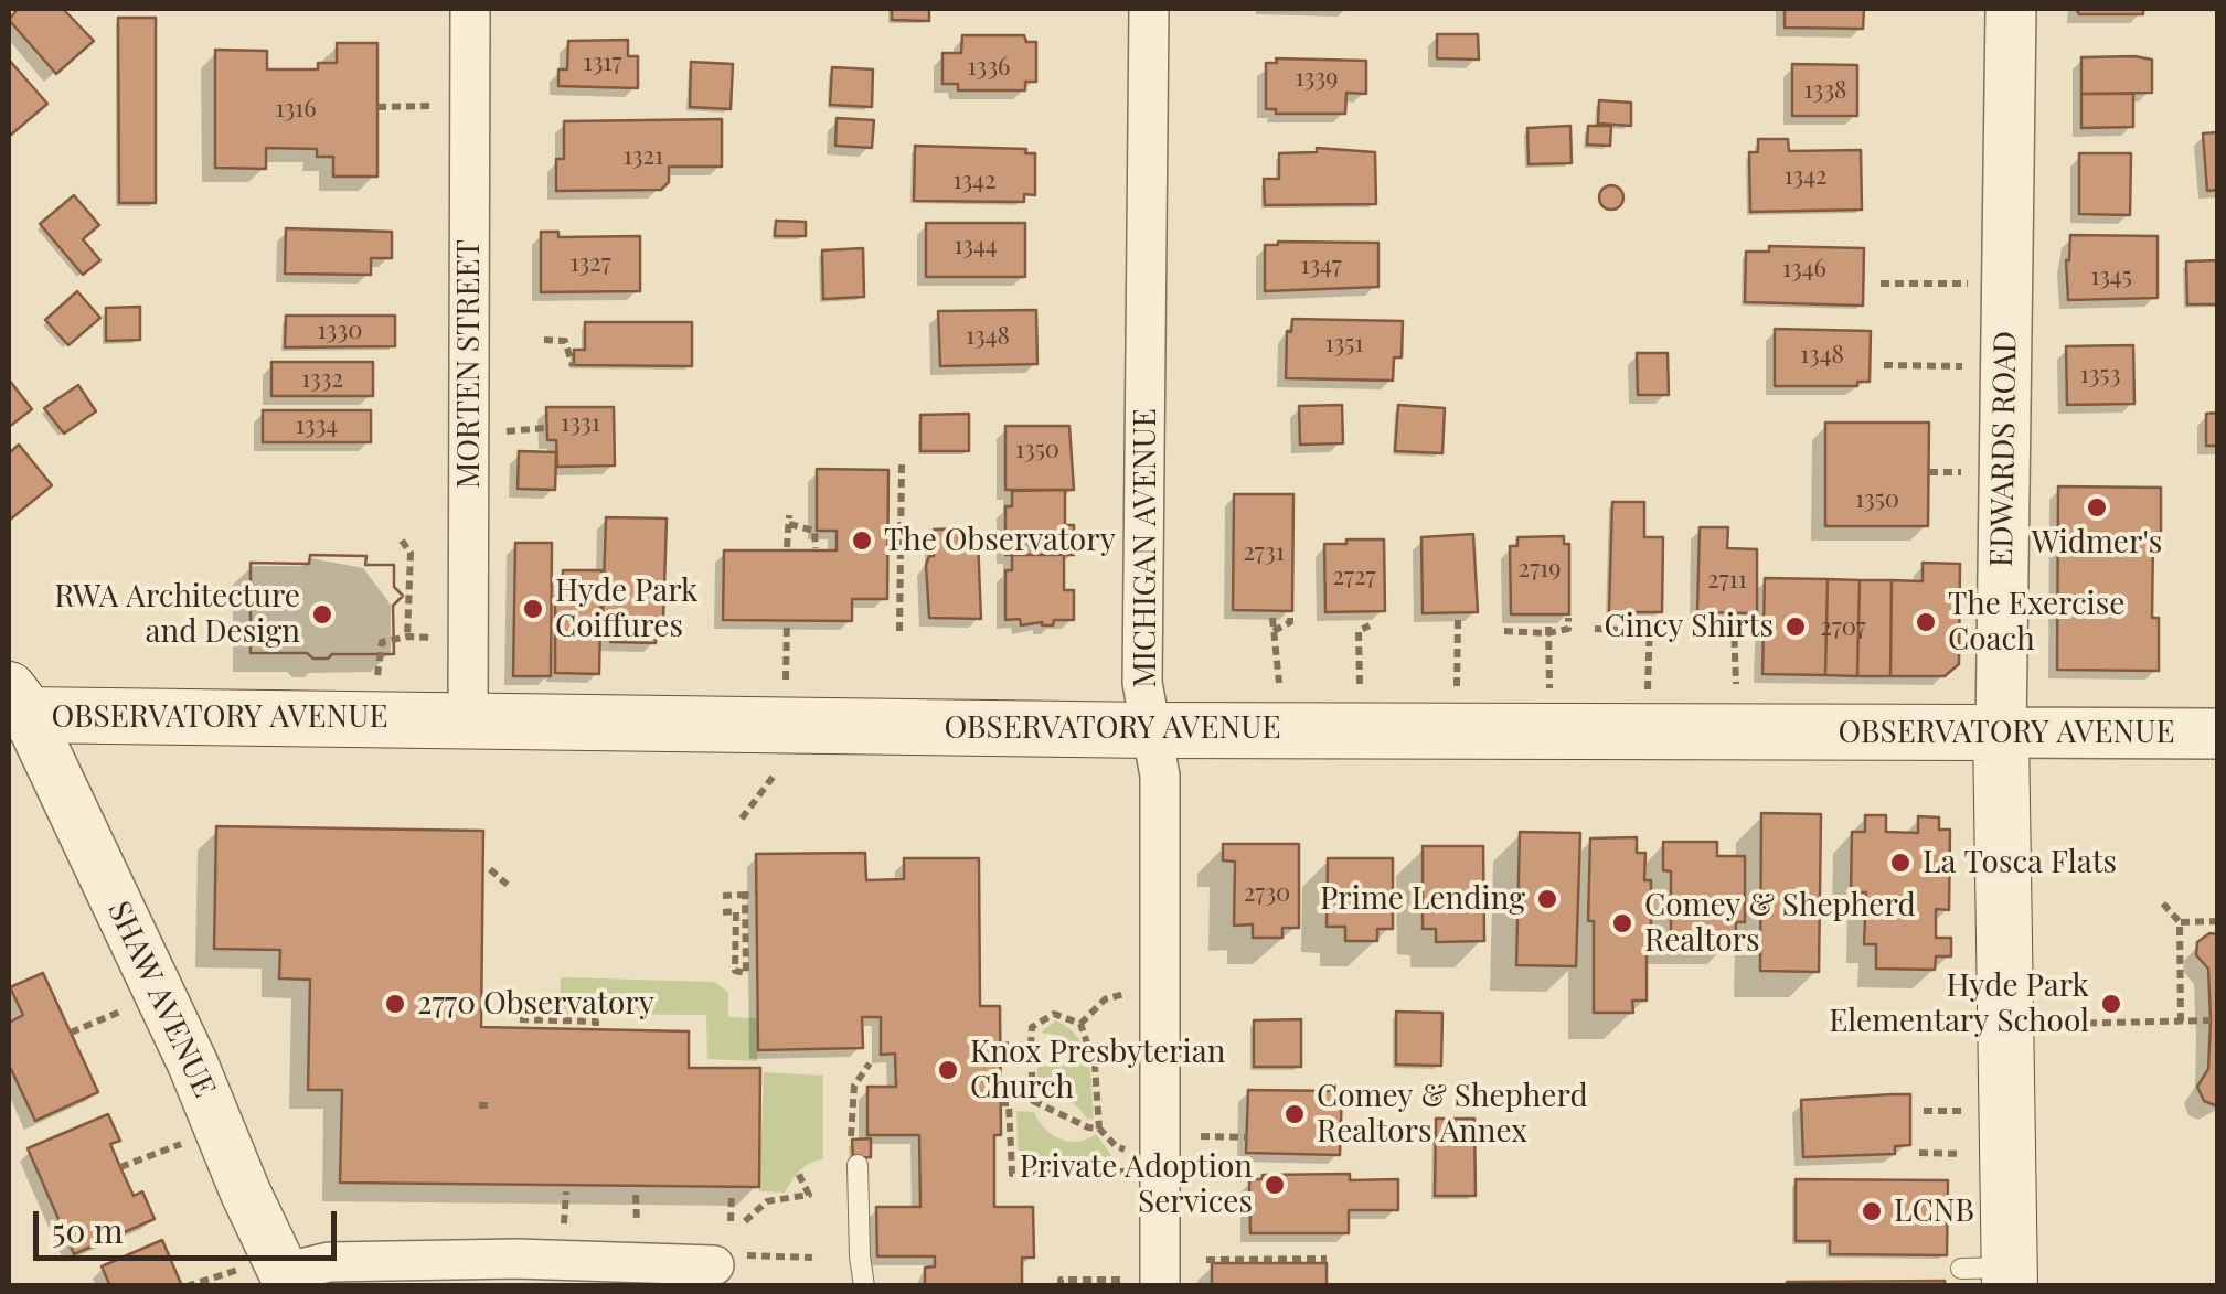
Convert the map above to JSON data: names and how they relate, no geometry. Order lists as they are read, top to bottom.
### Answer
{
  "streets": {
    "main road": ["EDWARDS ROAD", "OBSERVATORY AVENUE"],
    "street": ["MORTEN STREET", "MICHIGAN AVENUE", "SHAW AVENUE"]
  },
  "crossings": [
    ["MORTEN STREET", "OBSERVATORY AVENUE"],
    ["EDWARDS ROAD", "OBSERVATORY AVENUE"],
    ["MICHIGAN AVENUE", "OBSERVATORY AVENUE"],
    ["OBSERVATORY AVENUE", "SHAW AVENUE"]
  ],
  "places": [
    "Widmer's",
    "The Observatory",
    "Hyde Park Coiffures",
    "RWA Architecture and Design",
    "The Exercise Coach",
    "Cincy Shirts",
    "La Tosca Flats",
    "Prime Lending",
    "Comey & Shepherd Realtors",
    "2770 Observatory",
    "Hyde Park Elementary School",
    "Knox Presbyterian Church",
    "Comey & Shepherd Realtors Annex",
    "Private Adoption Services",
    "LCNB"
  ],
  "house_numbers": [
    "1317",
    "1336",
    "1339",
    "1338",
    "1316",
    "1321",
    "1342",
    "1342",
    "1344",
    "1327",
    "1347",
    "1346",
    "1345",
    "1330",
    "1348",
    "1351",
    "1348",
    "1353",
    "1332",
    "1331",
    "1334",
    "1350",
    "1350",
    "2731",
    "2719",
    "2727",
    "2711",
    "2707",
    "2730"
  ],
  "scale_bar": "50 m"
}
